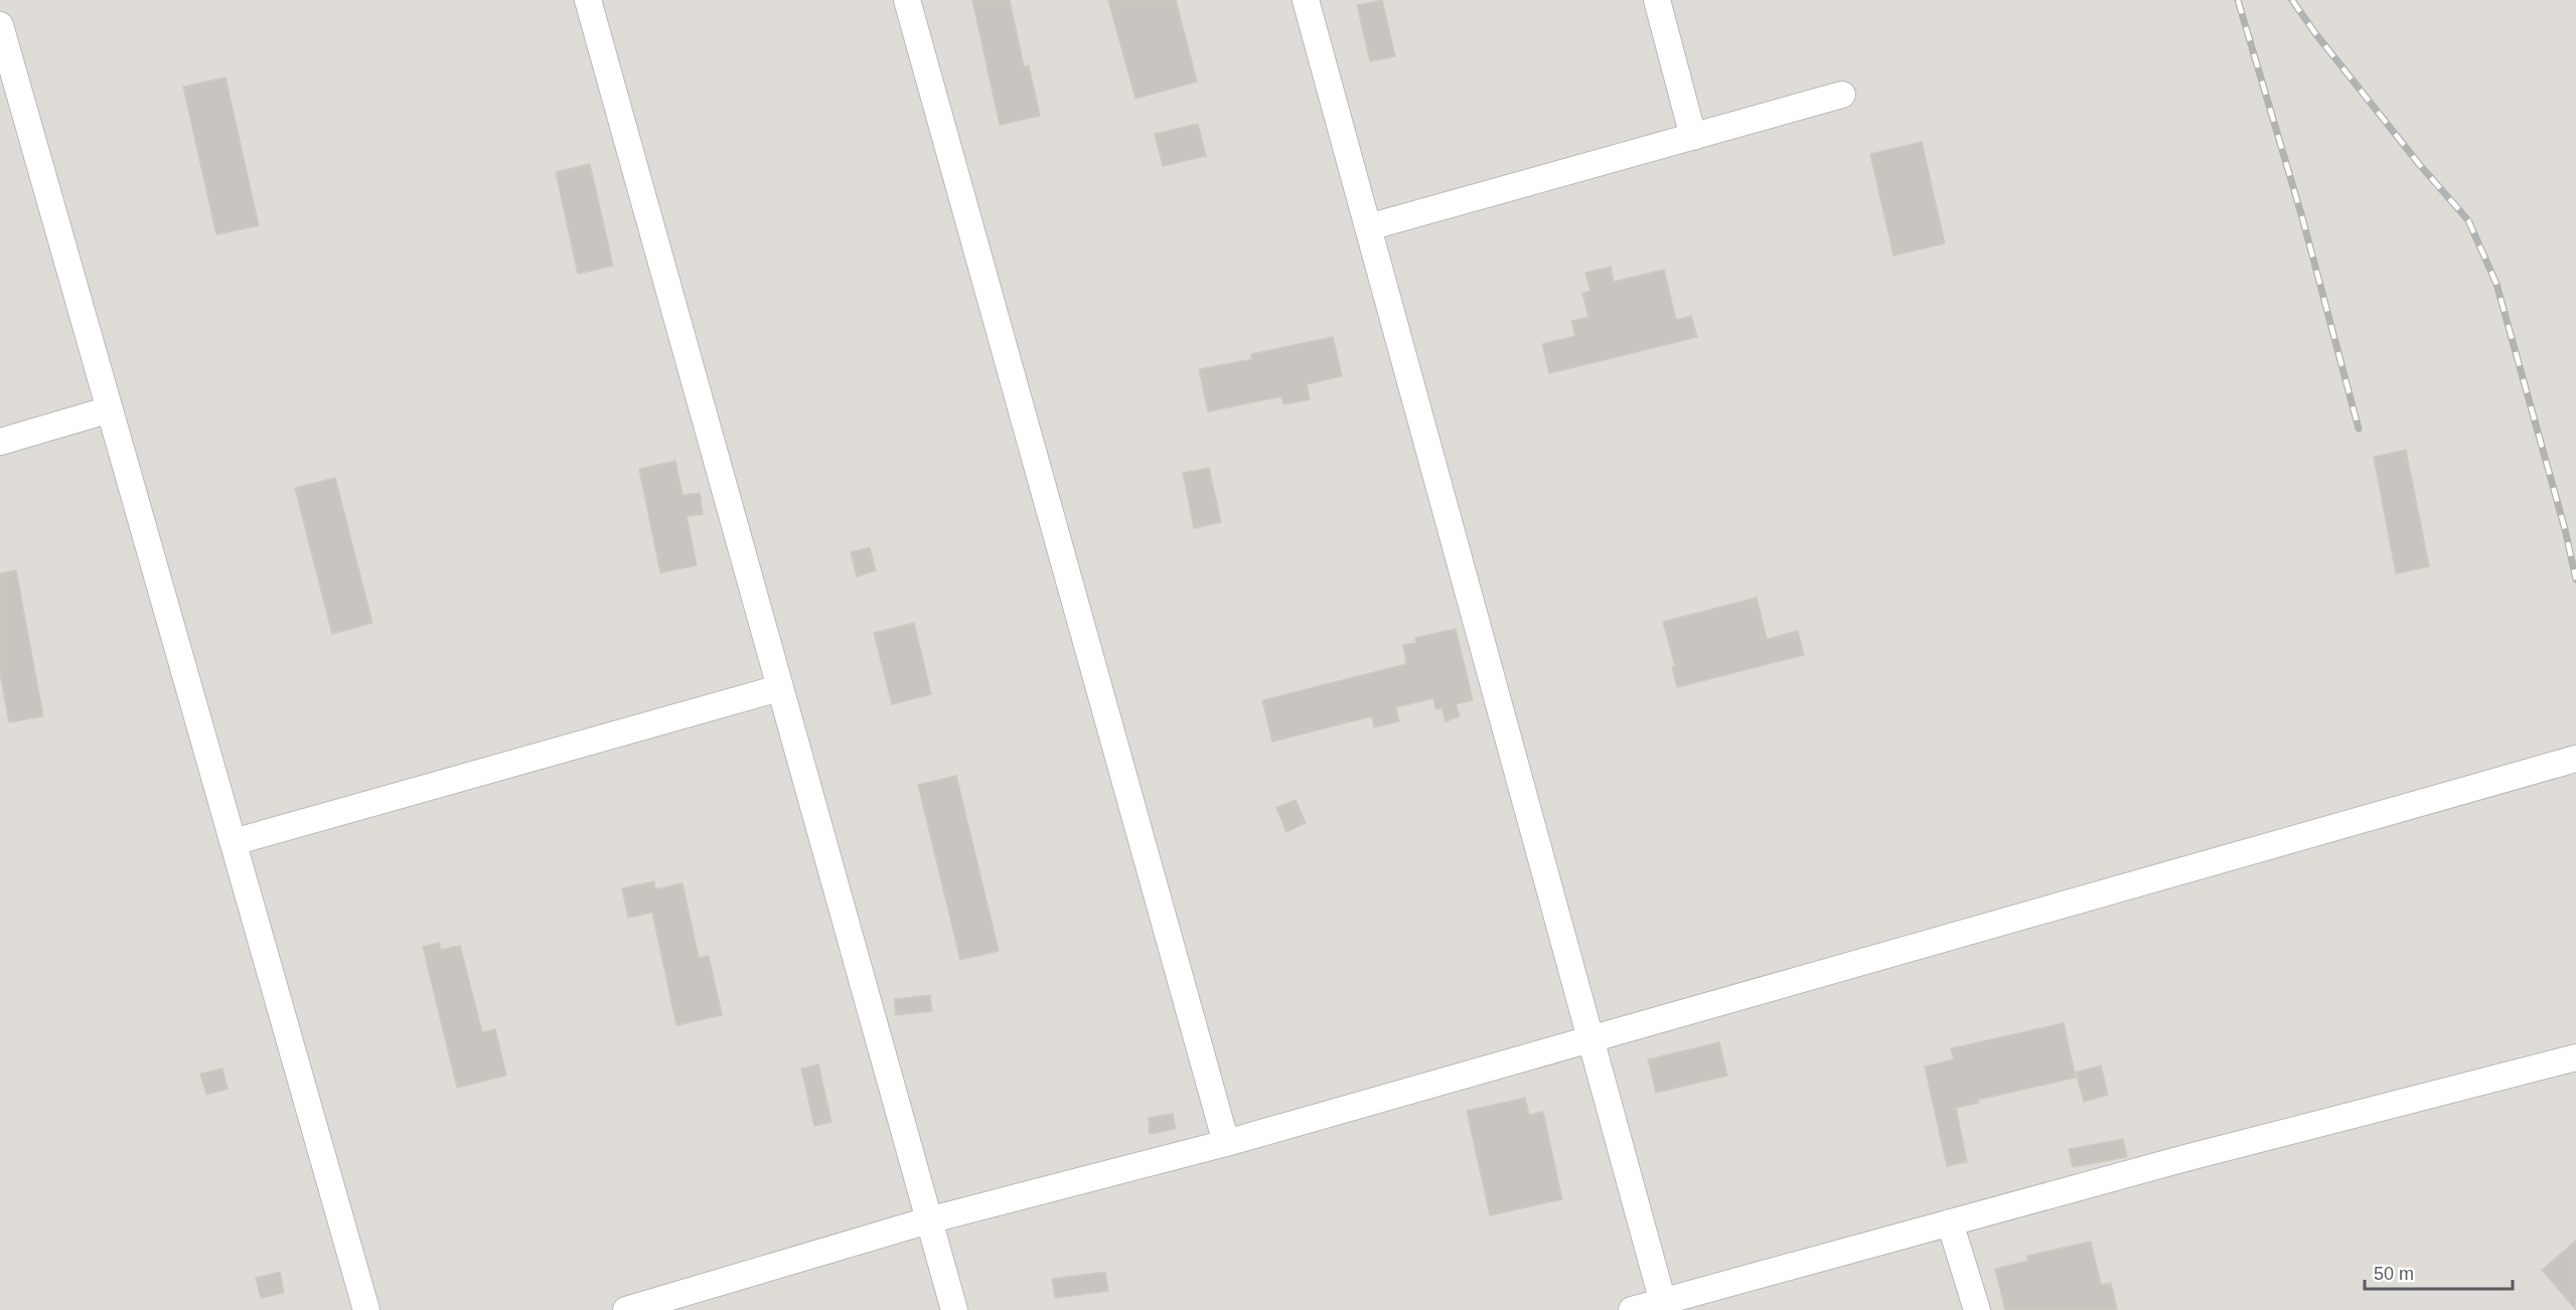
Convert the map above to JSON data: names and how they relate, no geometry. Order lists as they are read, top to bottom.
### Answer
{
  "scale_bar": "50 m"
}
